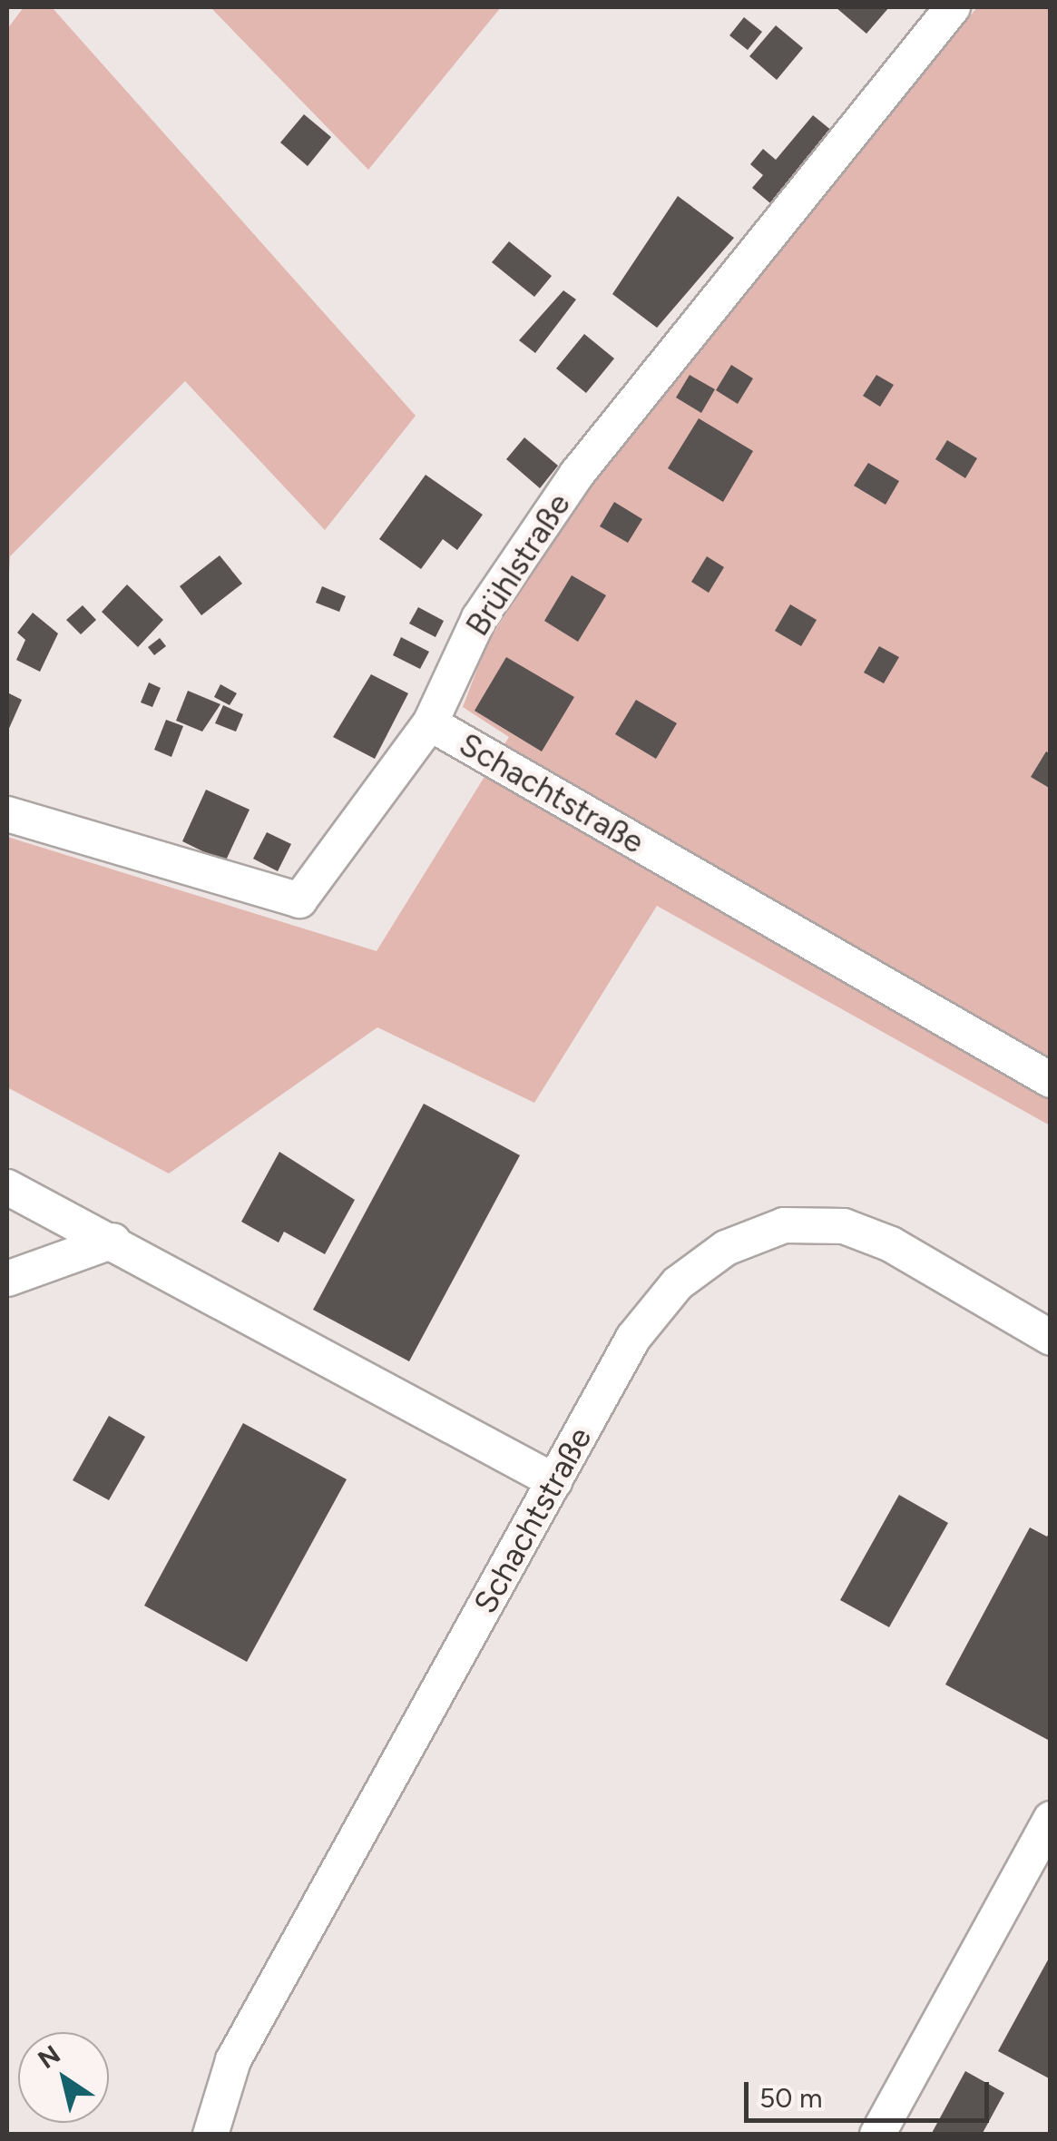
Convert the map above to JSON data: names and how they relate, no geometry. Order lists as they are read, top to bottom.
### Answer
{
  "streets": {
    "street": ["Brühlstraße", "Schachtstraße"]
  },
  "crossings": [
    ["Brühlstraße", "Schachtstraße"]
  ],
  "scale_bar": "50 m",
  "north": "top left"
}
